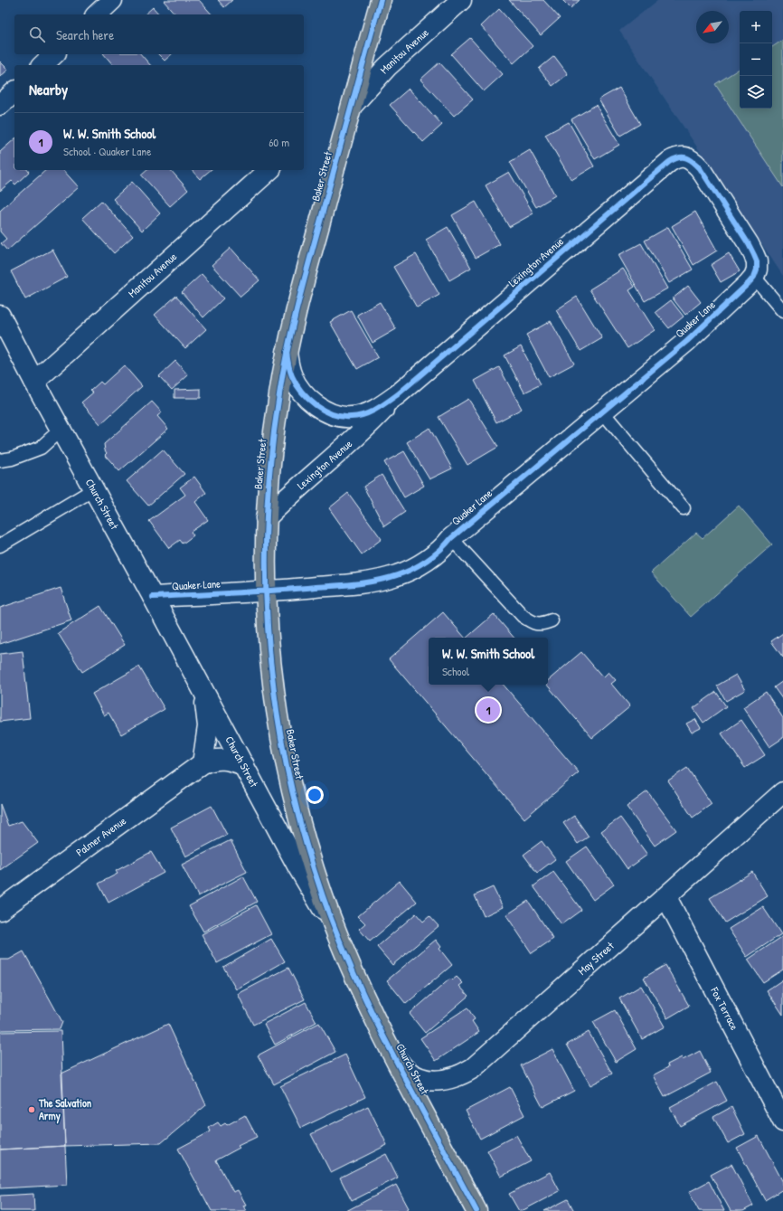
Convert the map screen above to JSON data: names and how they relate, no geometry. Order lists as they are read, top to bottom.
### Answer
{
  "streets": {
    "highway": ["Baker Street", "Church Street"],
    "street": [
      "Manitou Avenue",
      "Lexington Avenue",
      "Quaker Lane",
      "Palmer Avenue",
      "May Street",
      "Fox Terrace"
    ]
  },
  "crossings": [
    ["Manitou Avenue", "Baker Street"],
    ["Manitou Avenue", "Church Street"],
    ["Baker Street", "Lexington Avenue"],
    ["Baker Street", "Quaker Lane"],
    ["Baker Street", "Church Street"],
    ["Lexington Avenue", "Quaker Lane"],
    ["Quaker Lane", "Church Street"],
    ["Church Street", "Palmer Avenue"],
    ["Church Street", "May Street"],
    ["May Street", "Fox Terrace"]
  ],
  "places": ["The Salvation Army"],
  "north": "bottom left",
  "page": {
    "map_buttons": ["+", "−"],
    "search": "Search here",
    "heading": "Nearby",
    "list": [
      {
        "mark": "1",
        "name": "W. W. Smith School",
        "note": "School · Quaker Lane",
        "value": "60 m"
      }
    ],
    "popup": ["W. W. Smith School", "School"],
    "pins": "1"
  }
}
